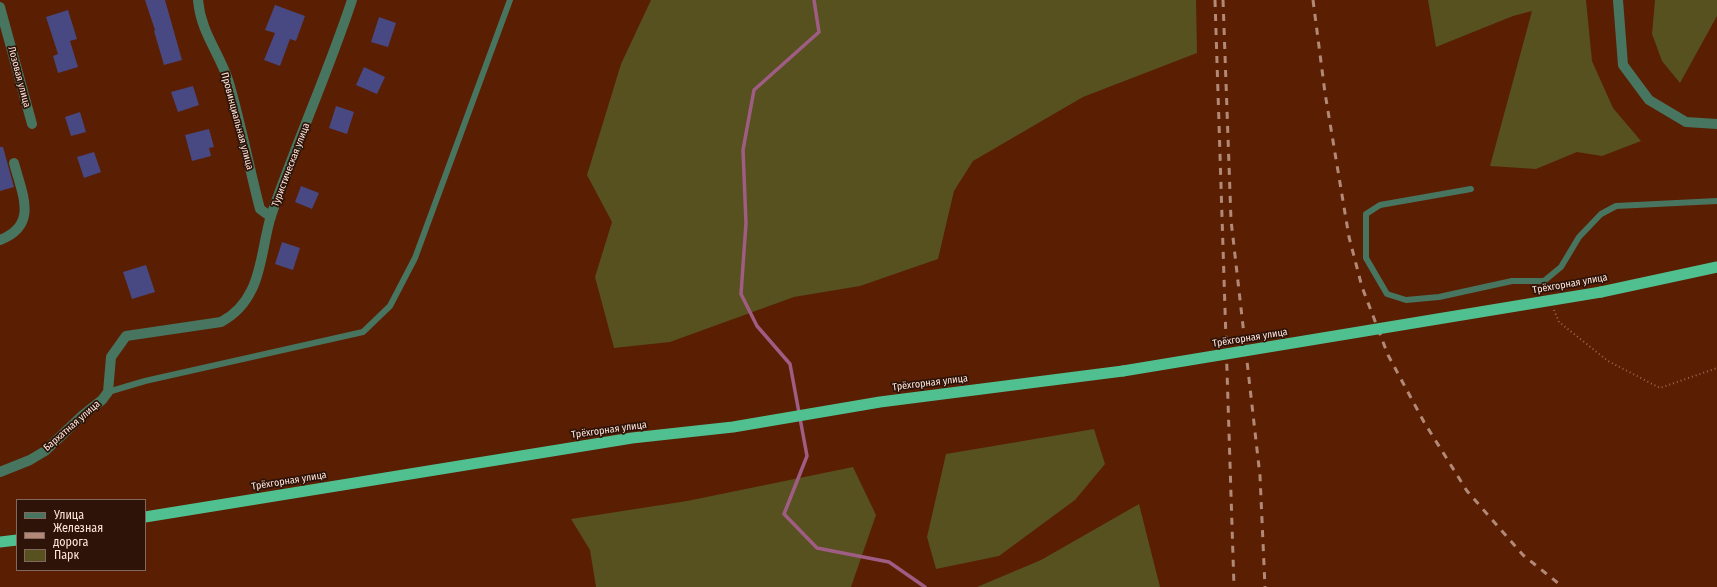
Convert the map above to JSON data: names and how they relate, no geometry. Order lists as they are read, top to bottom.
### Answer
{
  "streets": {
    "highway": ["Трёхгорная улица"],
    "street": [
      "Лозовая улица",
      "Провинциальная улица",
      "Туристическая улица",
      "Бархатная улица"
    ]
  },
  "crossings": [
    ["Провинциальная улица", "Туристическая улица"],
    ["Туристическая улица", "Бархатная улица"]
  ],
  "legend": ["Улица", "Железная дорога", "Парк"]
}
